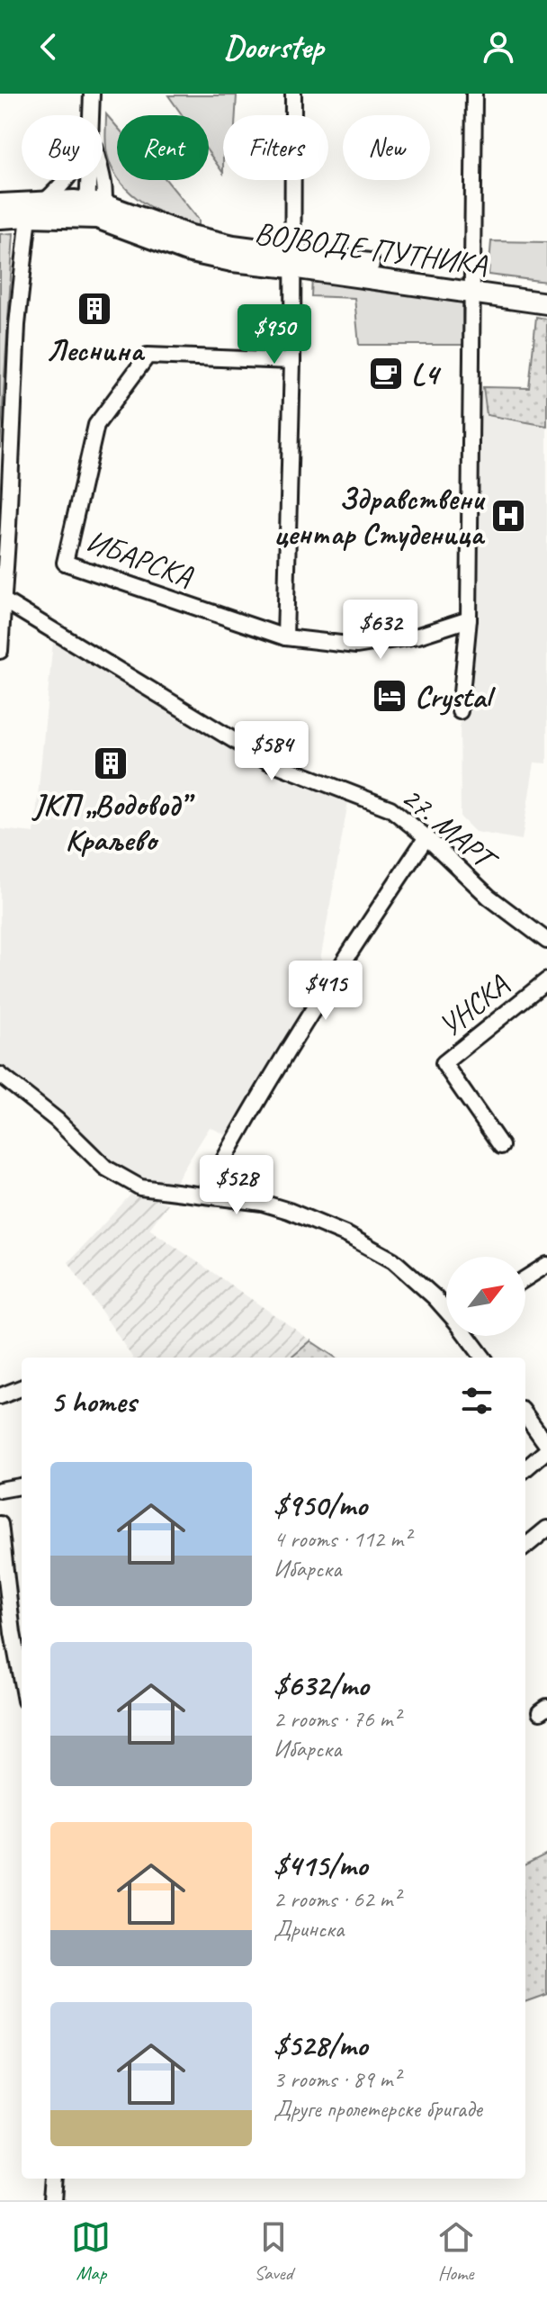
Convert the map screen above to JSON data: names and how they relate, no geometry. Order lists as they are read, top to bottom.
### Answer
{
  "streets": {
    "main road": ["ВОЈВОДЕ ПУТНИКА"],
    "street": ["ИБАРСКА", "27. МАРТ", "УНСКА"]
  },
  "places": {
    "building": ["Леснина", "ЈКП „Водовод” Краљево"],
    "cafe": ["L4"],
    "hospital": ["Здравствени центар Студеница"],
    "hotel": ["Crystal"]
  },
  "north": "top right",
  "page": {
    "header": "Doorstep",
    "chip": [
      "Buy",
      "Rent",
      "Filters",
      "New"
    ],
    "price": [
      "$950",
      "$632",
      "$584",
      "$415",
      "$528"
    ],
    "heading": "5 homes",
    "list": [
      {
        "name": "$950/mo",
        "note": "4 rooms · 112 m² · Ибарска"
      },
      {
        "name": "$632/mo",
        "note": "2 rooms · 76 m² · Ибарска"
      },
      {
        "name": "$415/mo",
        "note": "2 rooms · 62 m² · Дринска"
      },
      {
        "name": "$528/mo",
        "note": "3 rooms · 89 m² · Друге пролетерске бригаде"
      }
    ],
    "tabs": ["Map", "Saved", "Home"]
  }
}
